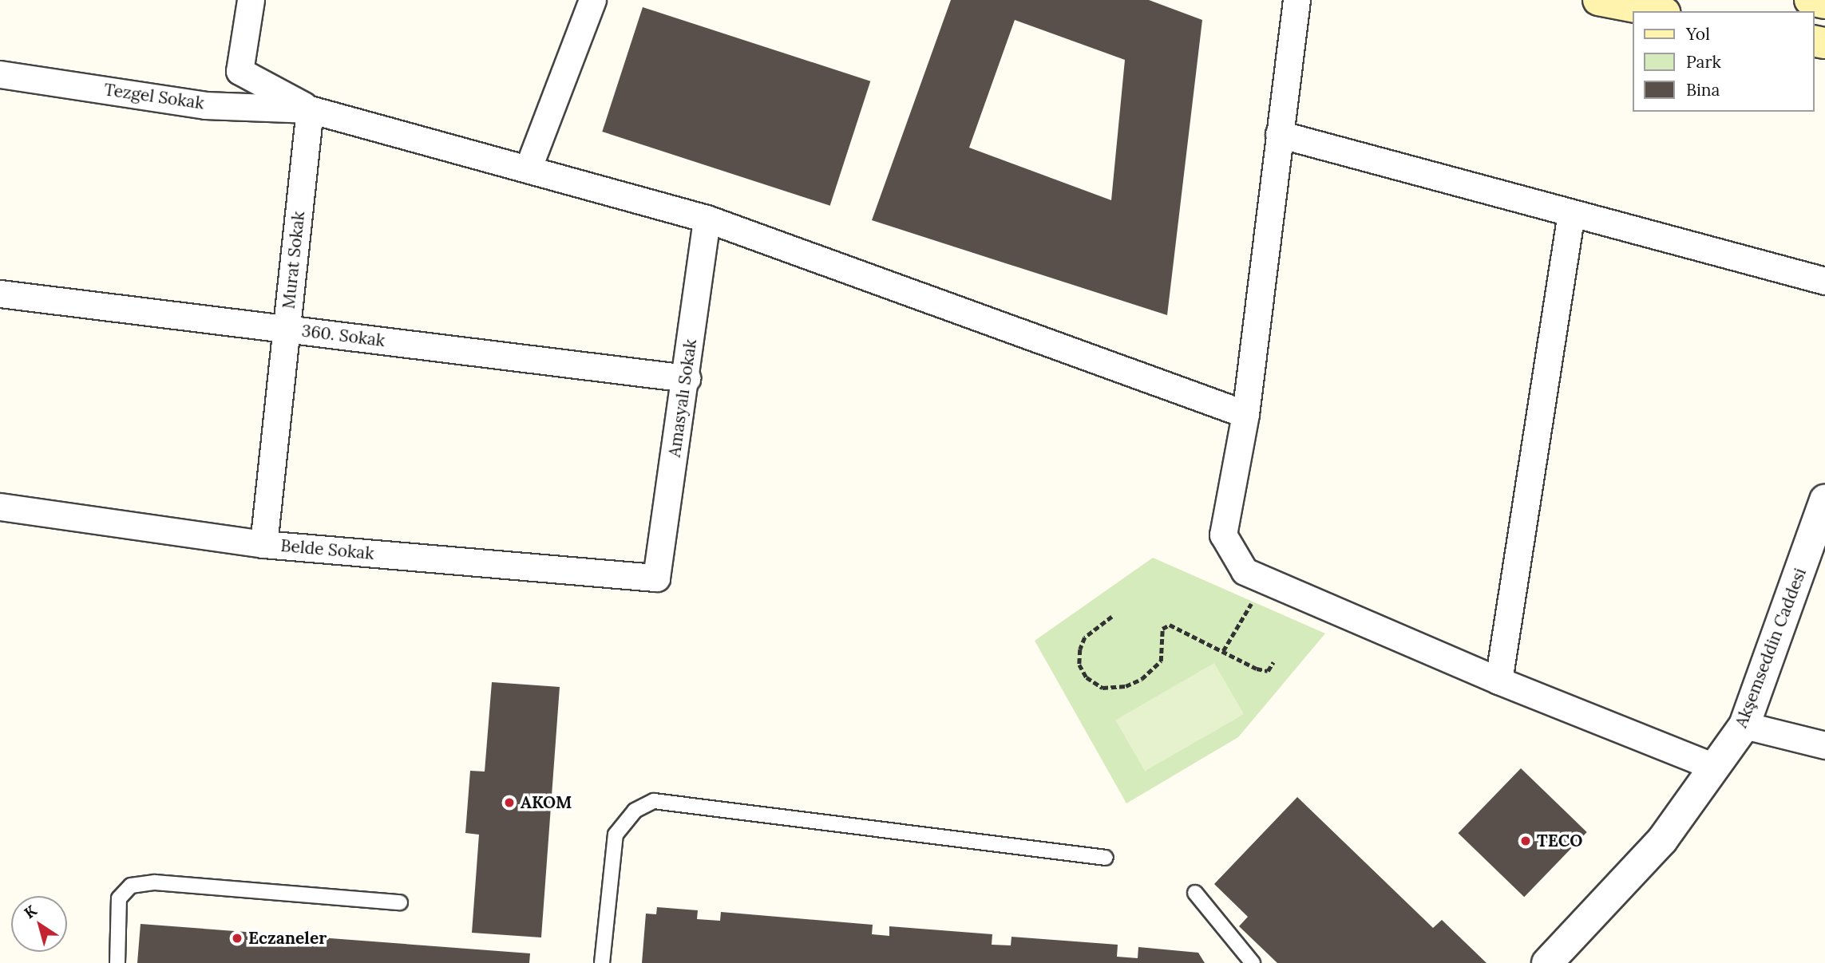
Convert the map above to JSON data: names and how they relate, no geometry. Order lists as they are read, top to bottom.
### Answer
{
  "streets": {
    "street": [
      "Tezgel Sokak",
      "Murat Sokak",
      "360. Sokak",
      "Amasyalı Sokak",
      "Belde Sokak",
      "Akşemseddin Caddesi"
    ]
  },
  "crossings": [
    ["Tezgel Sokak", "Murat Sokak"],
    ["Murat Sokak", "360. Sokak"],
    ["Murat Sokak", "Belde Sokak"],
    ["360. Sokak", "Amasyalı Sokak"],
    ["Amasyalı Sokak", "Belde Sokak"]
  ],
  "places": ["AKOM", "TECO", "Eczaneler"],
  "legend": ["Yol", "Park", "Bina"],
  "north": "top left"
}
